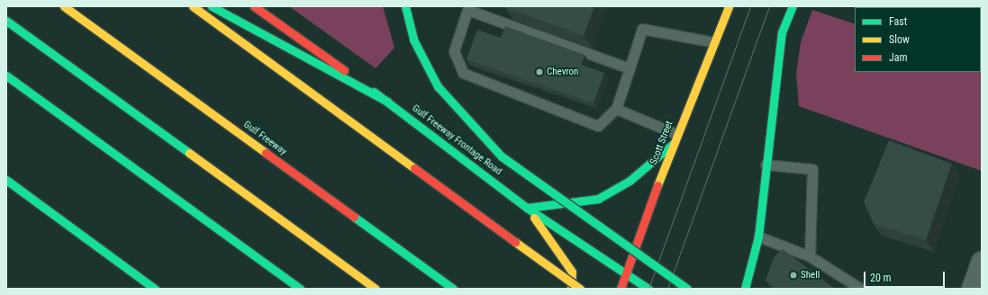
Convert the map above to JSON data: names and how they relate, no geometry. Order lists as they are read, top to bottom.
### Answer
{
  "streets": {
    "main road": ["Gulf Freeway", "Gulf Freeway Frontage Road", "Scott Street"]
  },
  "crossings": [
    ["Gulf Freeway Frontage Road", "Scott Street"]
  ],
  "places": ["Chevron", "Shell"],
  "legend": ["Fast", "Slow", "Jam"],
  "scale_bar": "20 m"
}
